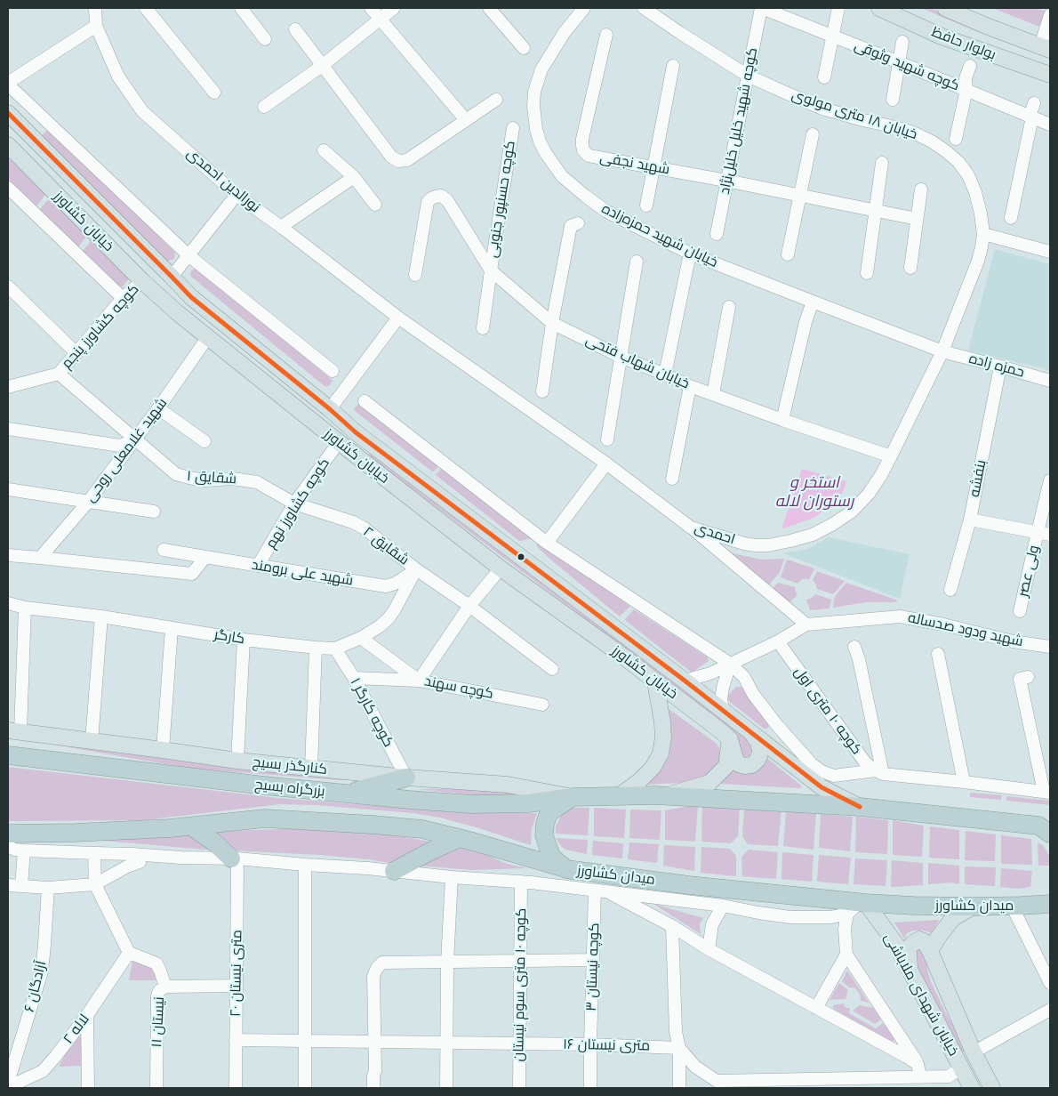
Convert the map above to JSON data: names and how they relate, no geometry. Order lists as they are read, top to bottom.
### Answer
{
  "streets": {
    "highway": ["بزرگراه بسیج", "میدان کشاورز"],
    "main road": [
      "بولوار حافظ",
      "خیابان کشاورز",
      "کنارگذر بسیج",
      "خیابان شهدای ملاباشی"
    ],
    "street": [
      "کوچه شهید وثوقی",
      "خیابان ۱۸ متری مولوی",
      "کوچه شهید خلیل خلیل‌نژاد",
      "شهید نجفی",
      "نورالدین احمدی",
      "کوچه حسنپور جنوبی",
      "خیابان شهید حمزه‌زاده",
      "کوچه کشاورز پنجم",
      "خیابان شهاب فتحی",
      "حمزه زاده",
      "شهید غلامعلی روحی",
      "شقایق ۱",
      "بنفشه",
      "کوچه کشاورز نهم",
      "احمدی",
      "شقایق ۲",
      "ولی عصر",
      "شهید علی برومند",
      "شهید ودود صدساله",
      "کارگر",
      "کوچه سهند",
      "کوچه ۱۰ متری اول",
      "کوچه کارگر ۱",
      "کوچه نیستان ۳",
      "۲۰ متری نیستان",
      "کوچه ۱۰ متری سوم نیستان",
      "آزادگان ۶",
      "نیستان ۱۱",
      "لاله ۲",
      "۱۶ متری نیستان"
    ]
  },
  "crossings": [
    ["کوچه شهید وثوقی", "کوچه شهید خلیل خلیل‌نژاد"],
    ["خیابان ۱۸ متری مولوی", "کوچه شهید خلیل خلیل‌نژاد"],
    ["خیابان ۱۸ متری مولوی", "خیابان شهید حمزه‌زاده"],
    ["خیابان ۱۸ متری مولوی", "حمزه زاده"],
    ["خیابان ۱۸ متری مولوی", "احمدی"],
    ["کوچه شهید خلیل خلیل‌نژاد", "شهید نجفی"],
    ["نورالدین احمدی", "احمدی"],
    ["کوچه حسنپور جنوبی", "خیابان شهاب فتحی"],
    ["خیابان کشاورز", "کوچه کشاورز پنجم"],
    ["خیابان کشاورز", "شهید غلامعلی روحی"],
    ["خیابان کشاورز", "کوچه کشاورز نهم"],
    ["خیابان کشاورز", "شهید ودود صدساله"],
    ["خیابان شهید حمزه‌زاده", "حمزه زاده"],
    ["خیابان شهید حمزه‌زاده", "احمدی"],
    ["کوچه کشاورز پنجم", "شقایق ۱"],
    ["خیابان شهاب فتحی", "احمدی"],
    ["حمزه زاده", "بنفشه"],
    ["حمزه زاده", "احمدی"],
    ["شهید غلامعلی روحی", "شقایق ۱"],
    ["شقایق ۱", "کوچه کشاورز نهم"],
    ["شقایق ۱", "شقایق ۲"],
    ["کوچه کشاورز نهم", "شقایق ۲"],
    ["کوچه کشاورز نهم", "شهید علی برومند"],
    ["شقایق ۲", "شهید علی برومند"],
    ["شقایق ۲", "کارگر"],
    ["شهید علی برومند", "کارگر"],
    ["شهید ودود صدساله", "کوچه ۱۰ متری اول"],
    ["کارگر", "کوچه سهند"],
    ["کارگر", "کوچه کارگر ۱"],
    ["کوچه کارگر ۱", "کنارگذر بسیج"],
    ["کنارگذر بسیج", "بزرگراه بسیج"],
    ["کنارگذر بسیج", "میدان کشاورز"],
    ["بزرگراه بسیج", "میدان کشاورز"],
    ["میدان کشاورز", "خیابان شهدای ملاباشی"],
    ["کوچه نیستان ۳", "۱۶ متری نیستان"],
    ["۲۰ متری نیستان", "۱۶ متری نیستان"],
    ["کوچه ۱۰ متری سوم نیستان", "۱۶ متری نیستان"],
    ["نیستان ۱۱", "لاله ۲"]
  ],
  "water": ["استخر و رستوران لاله"]
}
